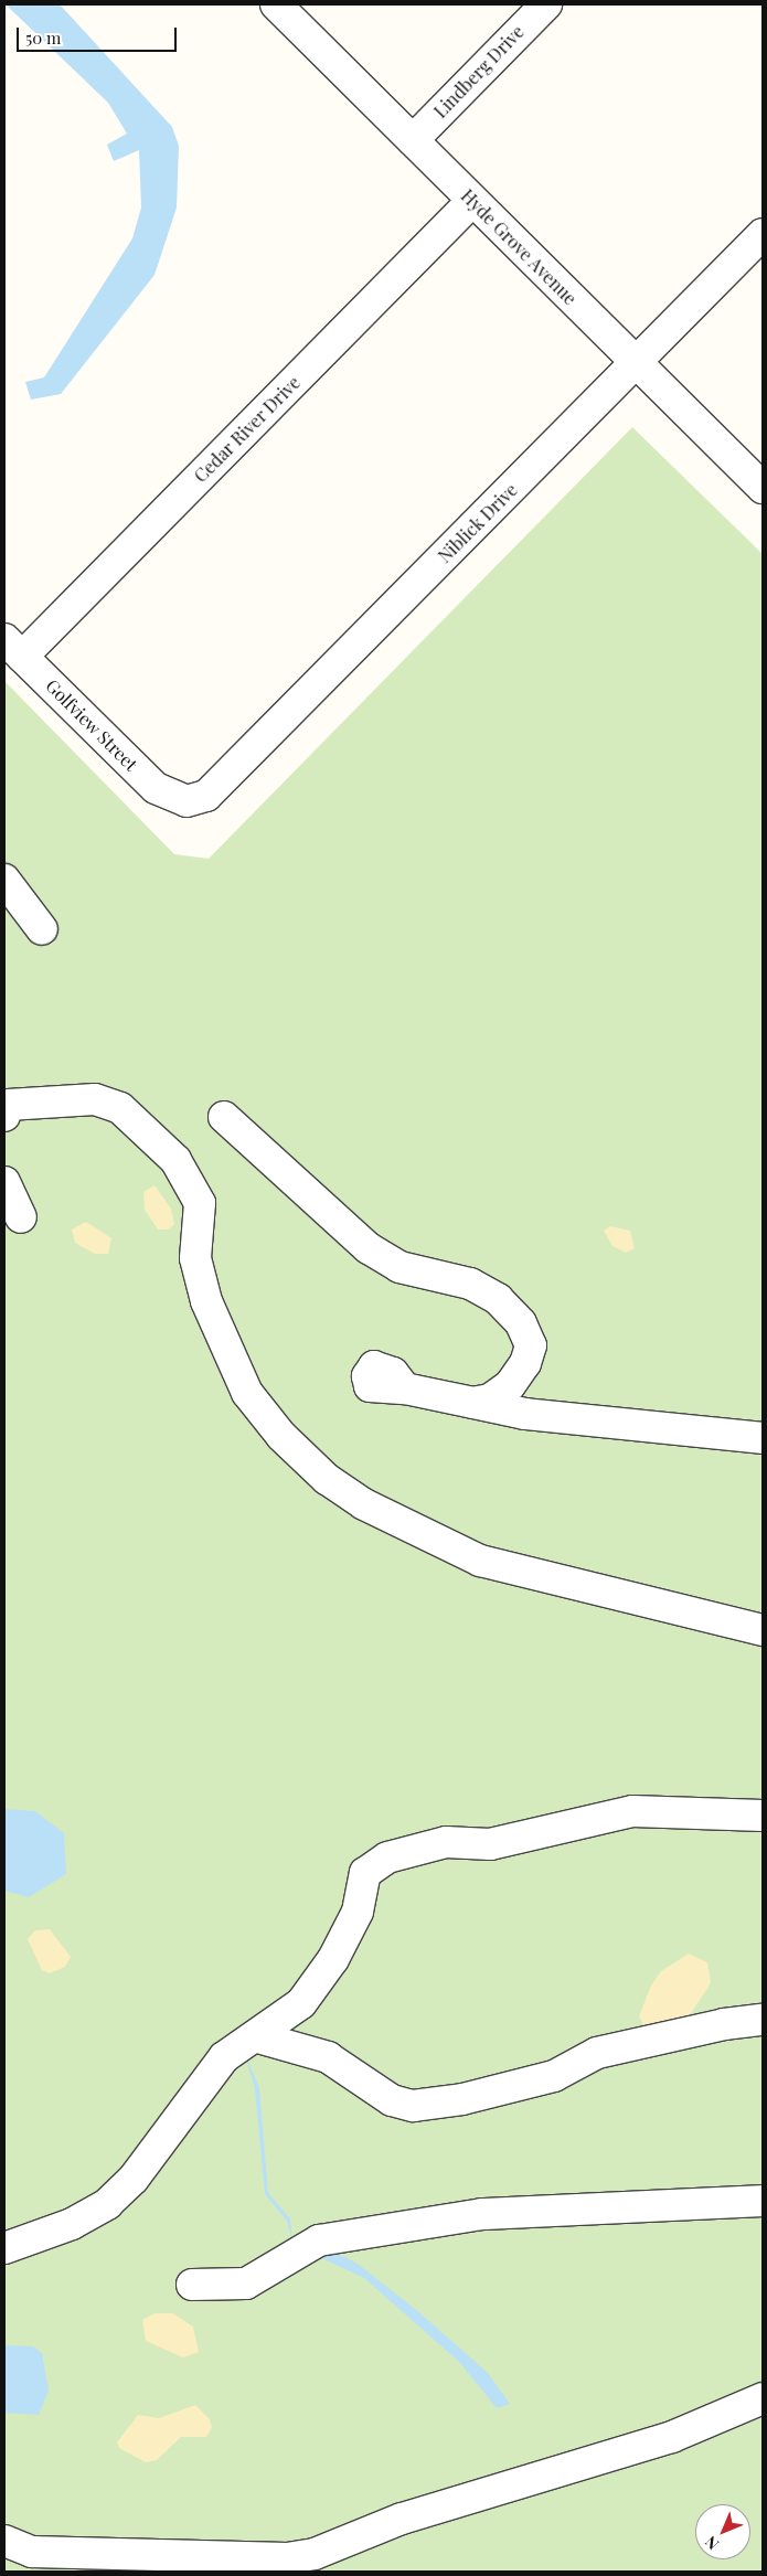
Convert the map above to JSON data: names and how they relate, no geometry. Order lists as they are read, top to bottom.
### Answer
{
  "streets": {
    "street": [
      "Lindberg Drive",
      "Hyde Grove Avenue",
      "Cedar River Drive",
      "Niblick Drive",
      "Golfview Street"
    ]
  },
  "crossings": [
    ["Lindberg Drive", "Hyde Grove Avenue"],
    ["Hyde Grove Avenue", "Cedar River Drive"],
    ["Hyde Grove Avenue", "Niblick Drive"],
    ["Cedar River Drive", "Golfview Street"],
    ["Niblick Drive", "Golfview Street"]
  ],
  "scale_bar": "50 m",
  "north": "bottom left"
}
